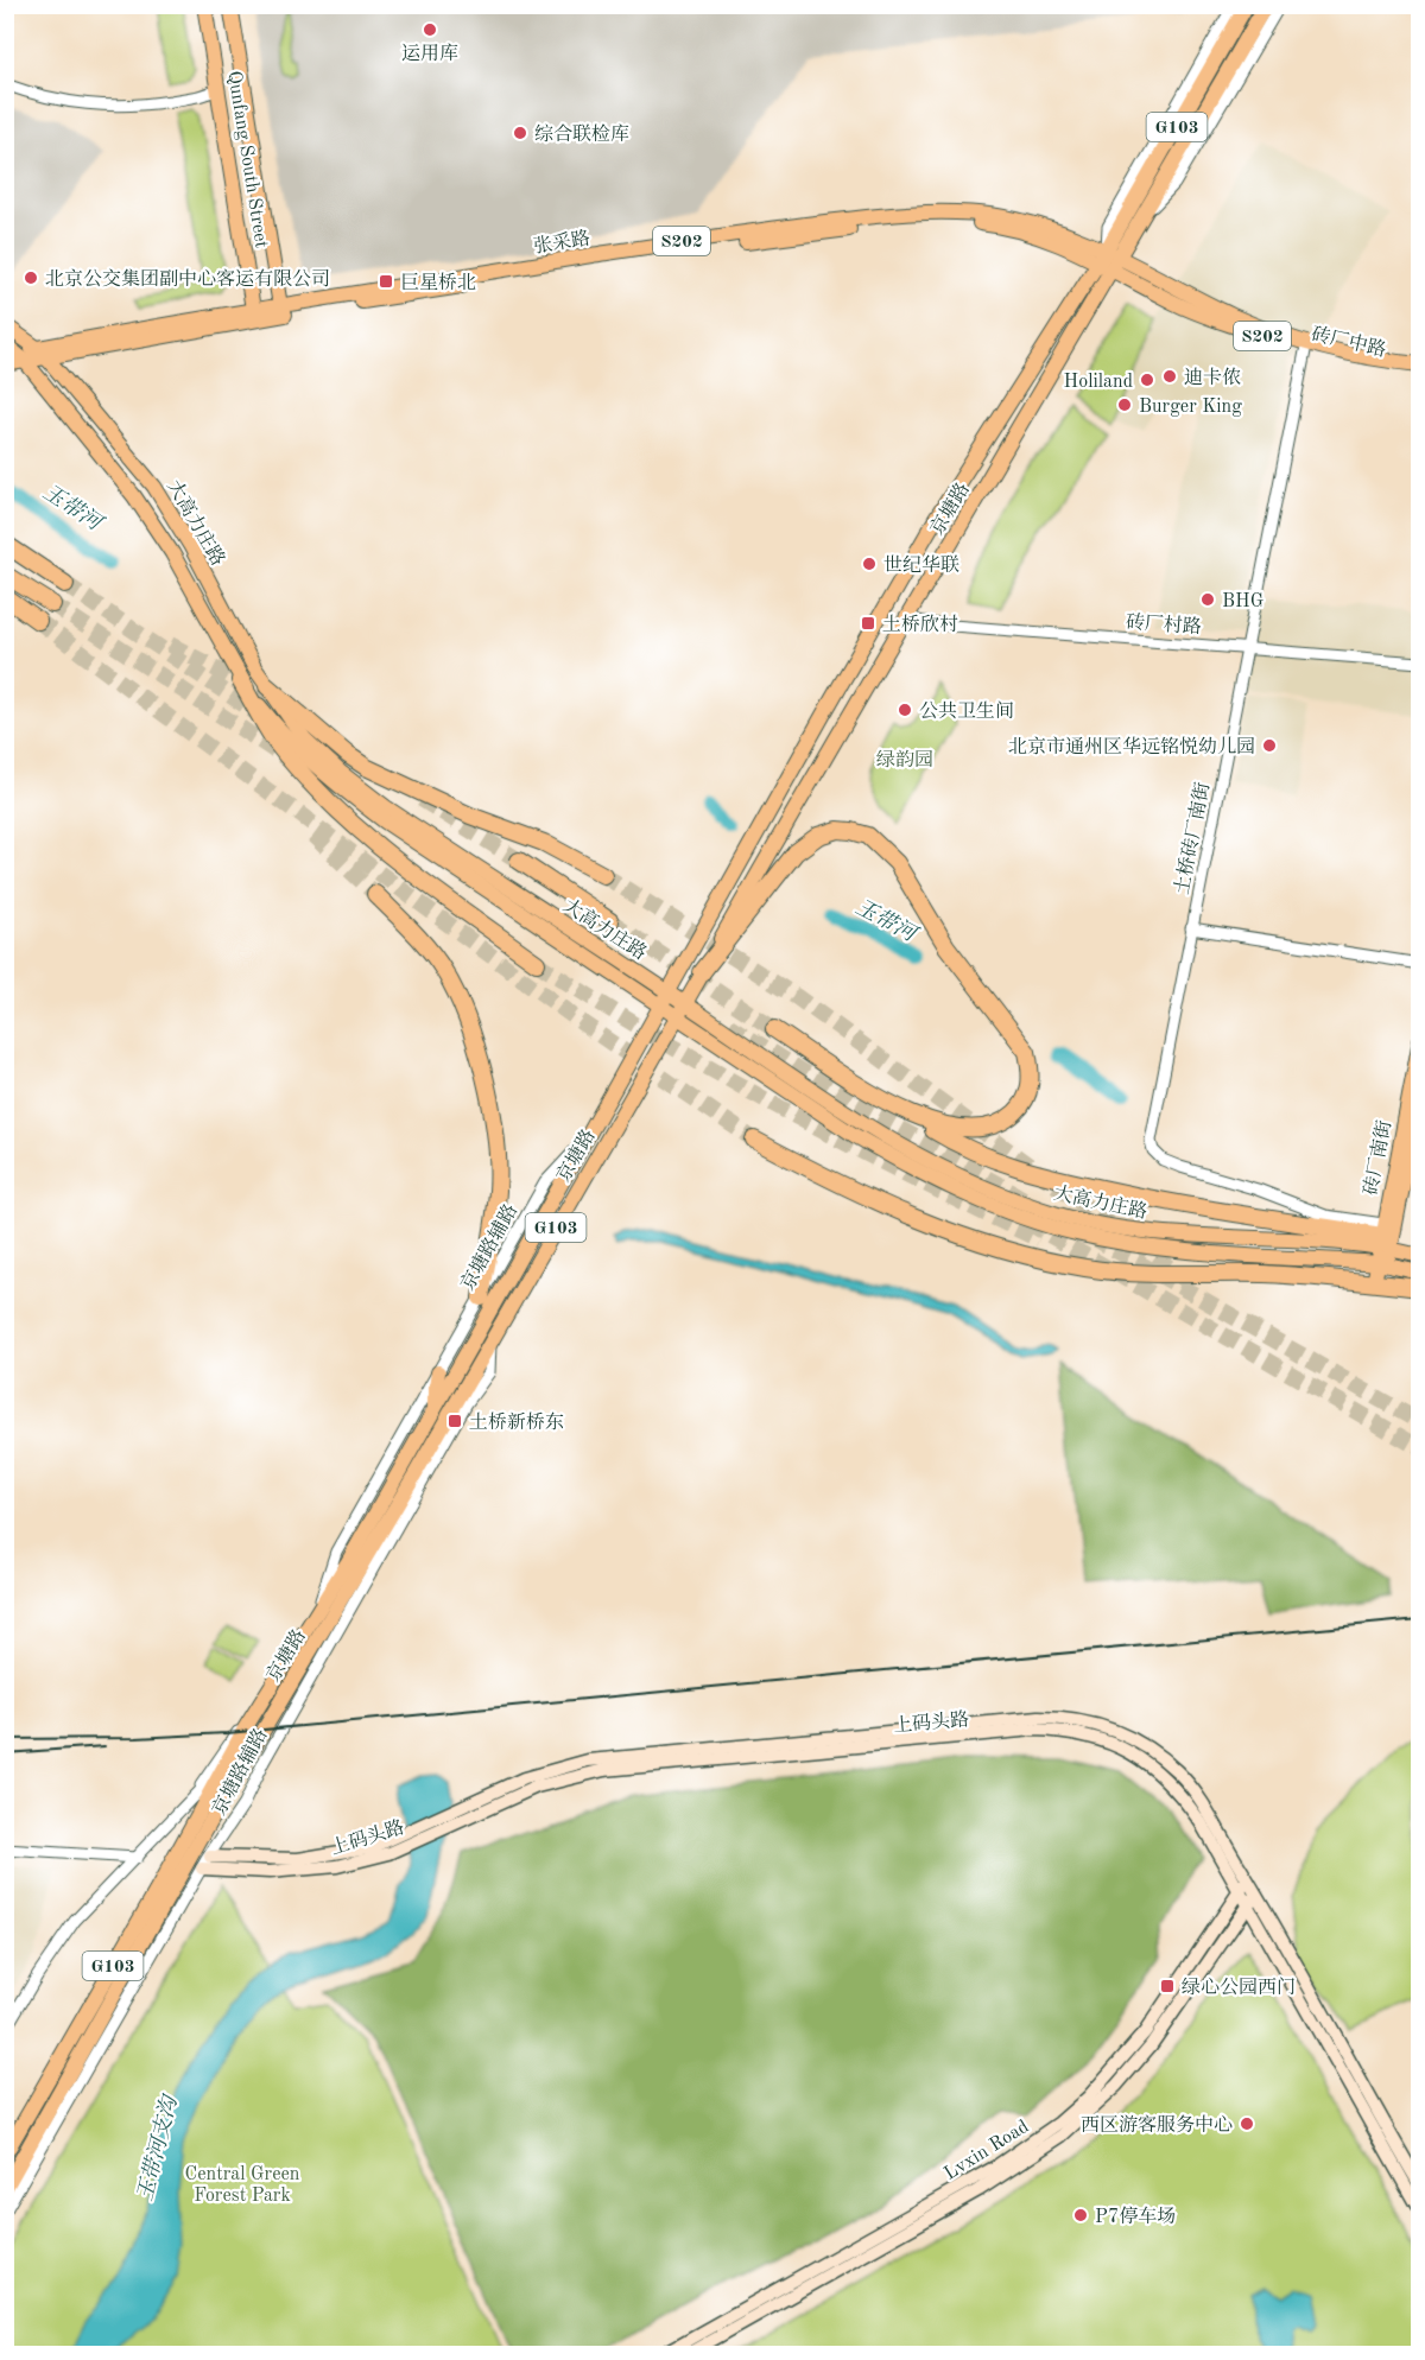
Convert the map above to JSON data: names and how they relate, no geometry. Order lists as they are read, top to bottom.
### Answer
{
  "streets": {
    "main road": [
      "G103",
      "Qunfang South Street",
      "张采路",
      "S202",
      "砖厂中路",
      "京塘路",
      "大高力庄路",
      "砖厂南街",
      "上码头路",
      "Lvxin Road"
    ],
    "street": ["砖厂村路", "土桥砖厂南街", "京塘路辅路"]
  },
  "crossings": [
    ["G103", "张采路"],
    ["G103", "砖厂中路"],
    ["G103", "京塘路"],
    ["Qunfang South Street", "张采路"],
    ["张采路", "砖厂中路"],
    ["张采路", "京塘路"],
    ["张采路", "大高力庄路"],
    ["砖厂中路", "京塘路"],
    ["砖厂中路", "土桥砖厂南街"],
    ["京塘路", "大高力庄路"],
    ["京塘路", "砖厂村路"],
    ["京塘路", "京塘路辅路"],
    ["大高力庄路", "土桥砖厂南街"],
    ["大高力庄路", "砖厂南街"],
    ["砖厂村路", "土桥砖厂南街"],
    ["土桥砖厂南街", "砖厂南街"],
    ["京塘路辅路", "上码头路"],
    ["上码头路", "Lvxin Road"]
  ],
  "water": ["玉带河", "玉带河支沟"],
  "parks": ["绿韵园", "Central Green Forest Park"],
  "places": {
    "other": [
      "运用库",
      "综合联检库",
      "北京公交集团副中心客运有限公司",
      "迪卡侬",
      "Holiland",
      "Burger King",
      "世纪华联",
      "BHG",
      "公共卫生间",
      "北京市通州区华远铭悦幼儿园",
      "西区游客服务中心",
      "P7停车场"
    ],
    "transit": [
      "巨星桥北",
      "土桥欣村",
      "土桥新桥东",
      "绿心公园西门"
    ]
  }
}
